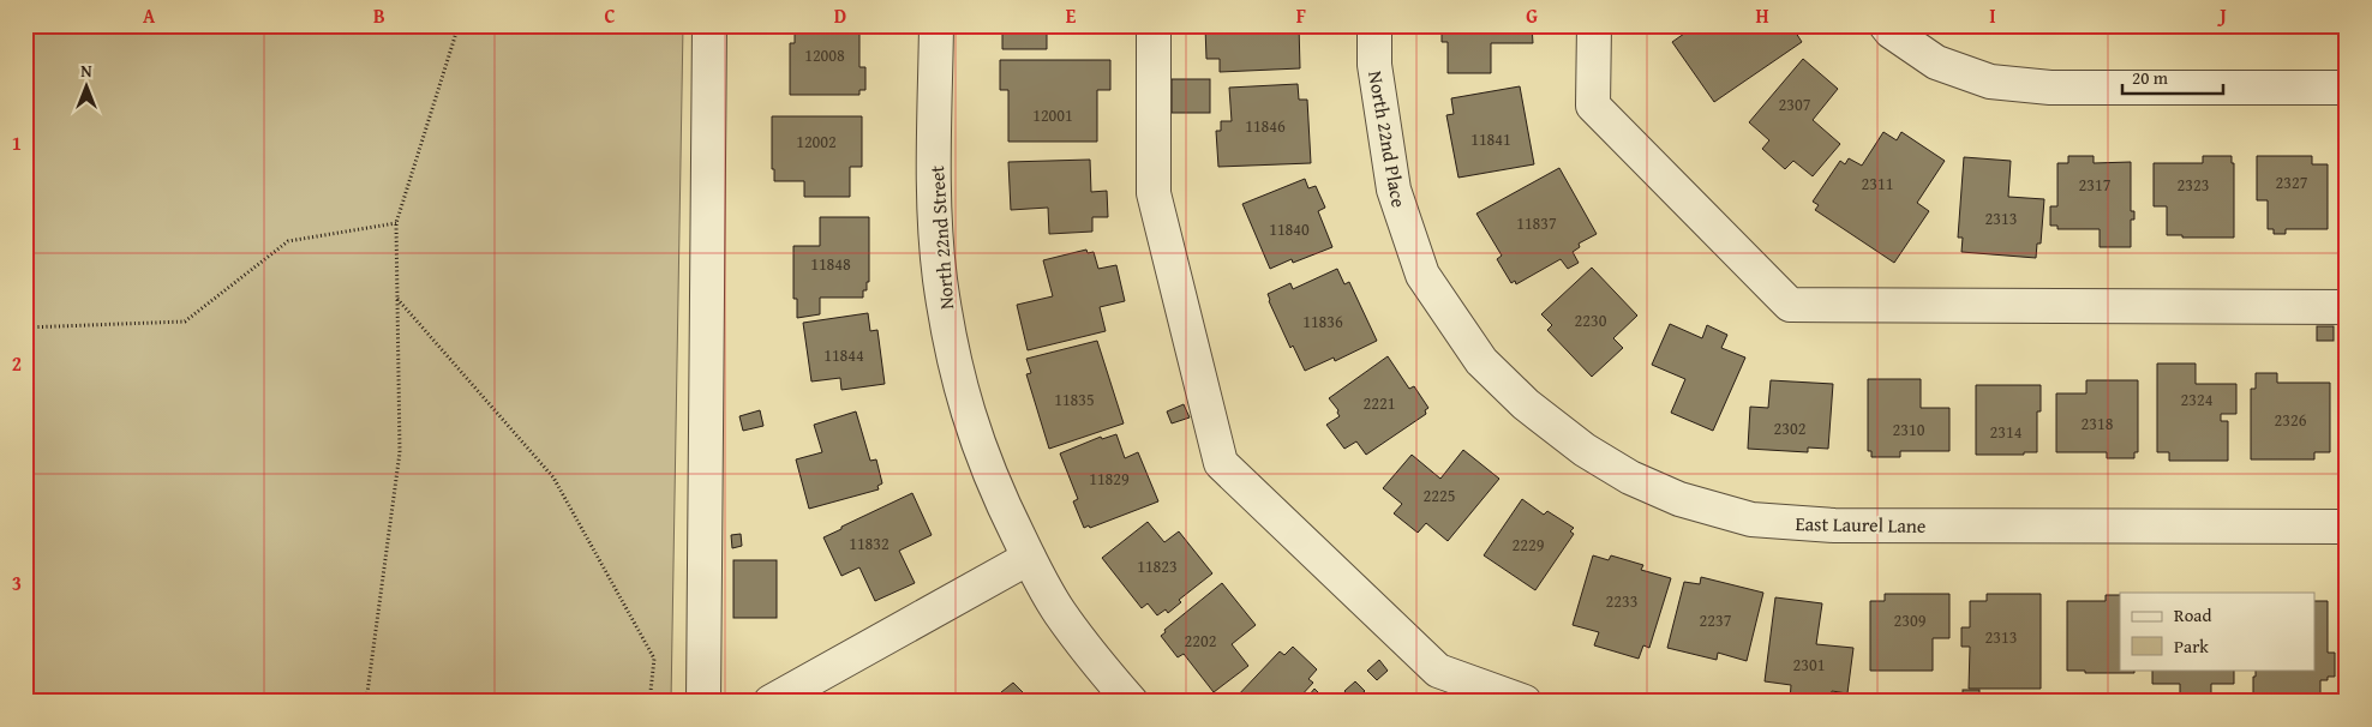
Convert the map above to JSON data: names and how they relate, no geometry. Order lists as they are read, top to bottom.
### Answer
{
  "streets": {
    "street": ["North 22nd Place", "North 22nd Street", "East Laurel Lane"]
  },
  "crossings": [
    ["North 22nd Place", "East Laurel Lane"]
  ],
  "house_numbers": [
    "12008",
    "2307",
    "12001",
    "11846",
    "11841",
    "12002",
    "2327",
    "2311",
    "2317",
    "2323",
    "2313",
    "11837",
    "11840",
    "11848",
    "2230",
    "11836",
    "11844",
    "11835",
    "2324",
    "2221",
    "2326",
    "2318",
    "2302",
    "2310",
    "2314",
    "11829",
    "2225",
    "11832",
    "2229",
    "11823",
    "2233",
    "2237",
    "2309",
    "2313",
    "2202",
    "2301"
  ],
  "legend": ["Road", "Park"],
  "scale_bar": "20 m",
  "north": "top",
  "grid": {
    "columns": [
      "A",
      "B",
      "C",
      "D",
      "E",
      "F",
      "G",
      "H",
      "I",
      "J"
    ],
    "rows": ["1", "2", "3"]
  }
}
